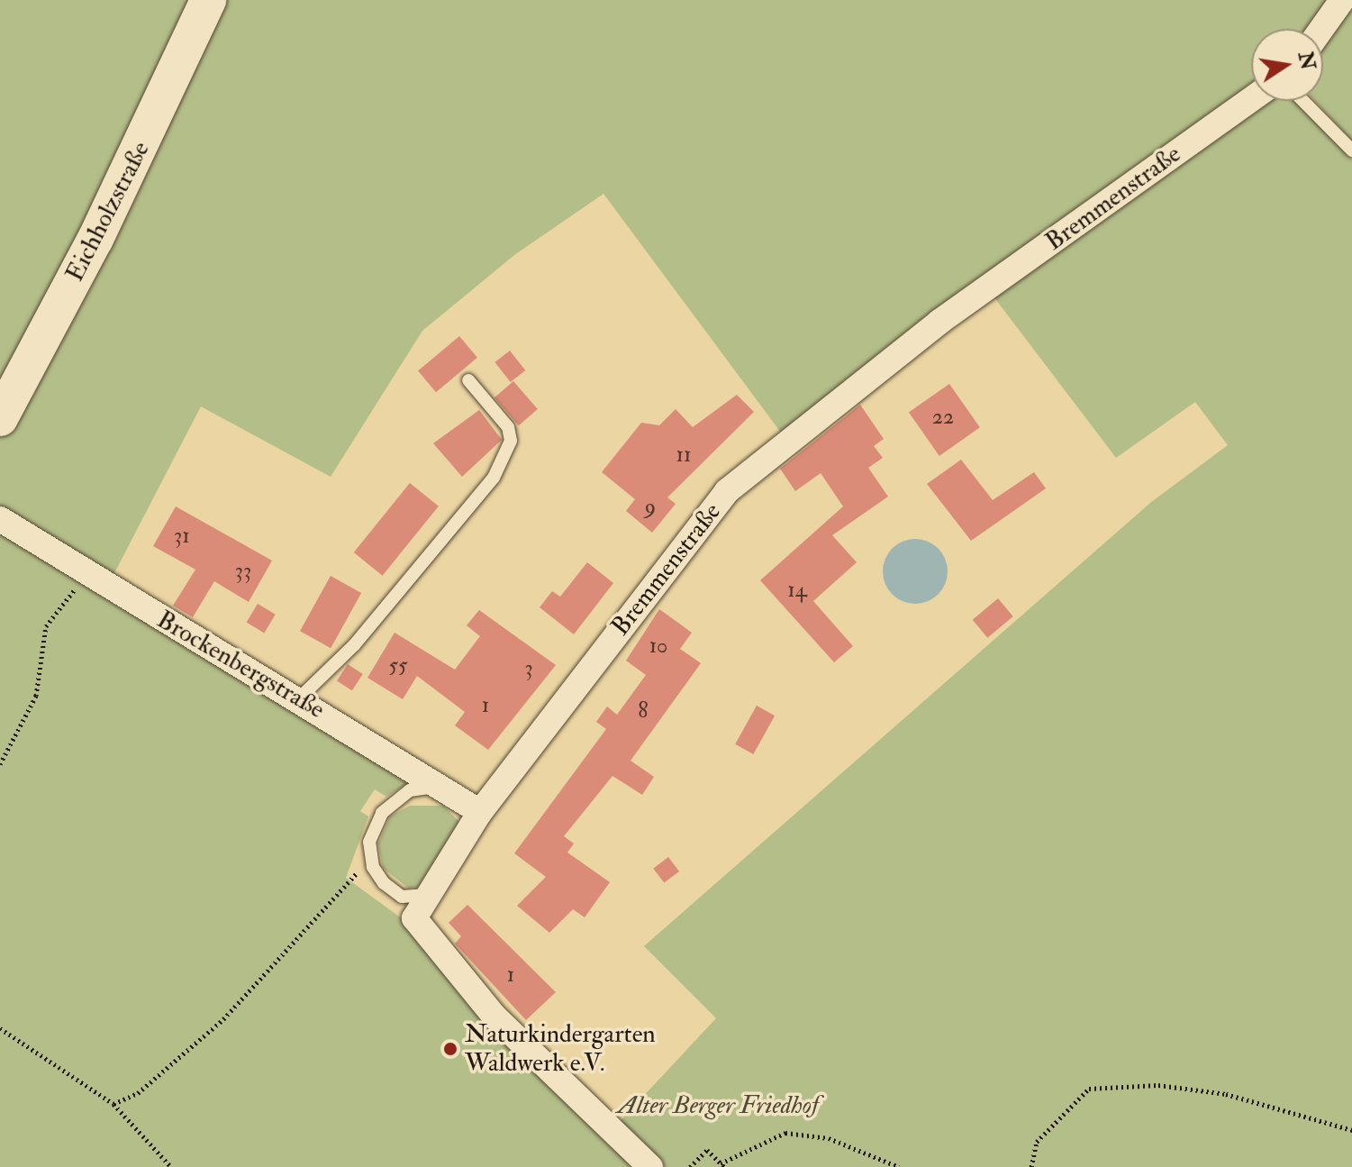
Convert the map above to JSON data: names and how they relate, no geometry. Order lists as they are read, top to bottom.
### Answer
{
  "streets": {
    "main road": ["Eichholzstraße"],
    "street": ["Bremmenstraße", "Brockenbergstraße"]
  },
  "crossings": [
    ["Bremmenstraße", "Brockenbergstraße"]
  ],
  "parks": ["Alter Berger Friedhof"],
  "places": ["Naturkindergarten Waldwerk e.V."],
  "house_numbers": [
    "22",
    "11",
    "9",
    "31",
    "33",
    "14",
    "10",
    "55",
    "3",
    "1",
    "8",
    "1"
  ],
  "north": "right"
}
